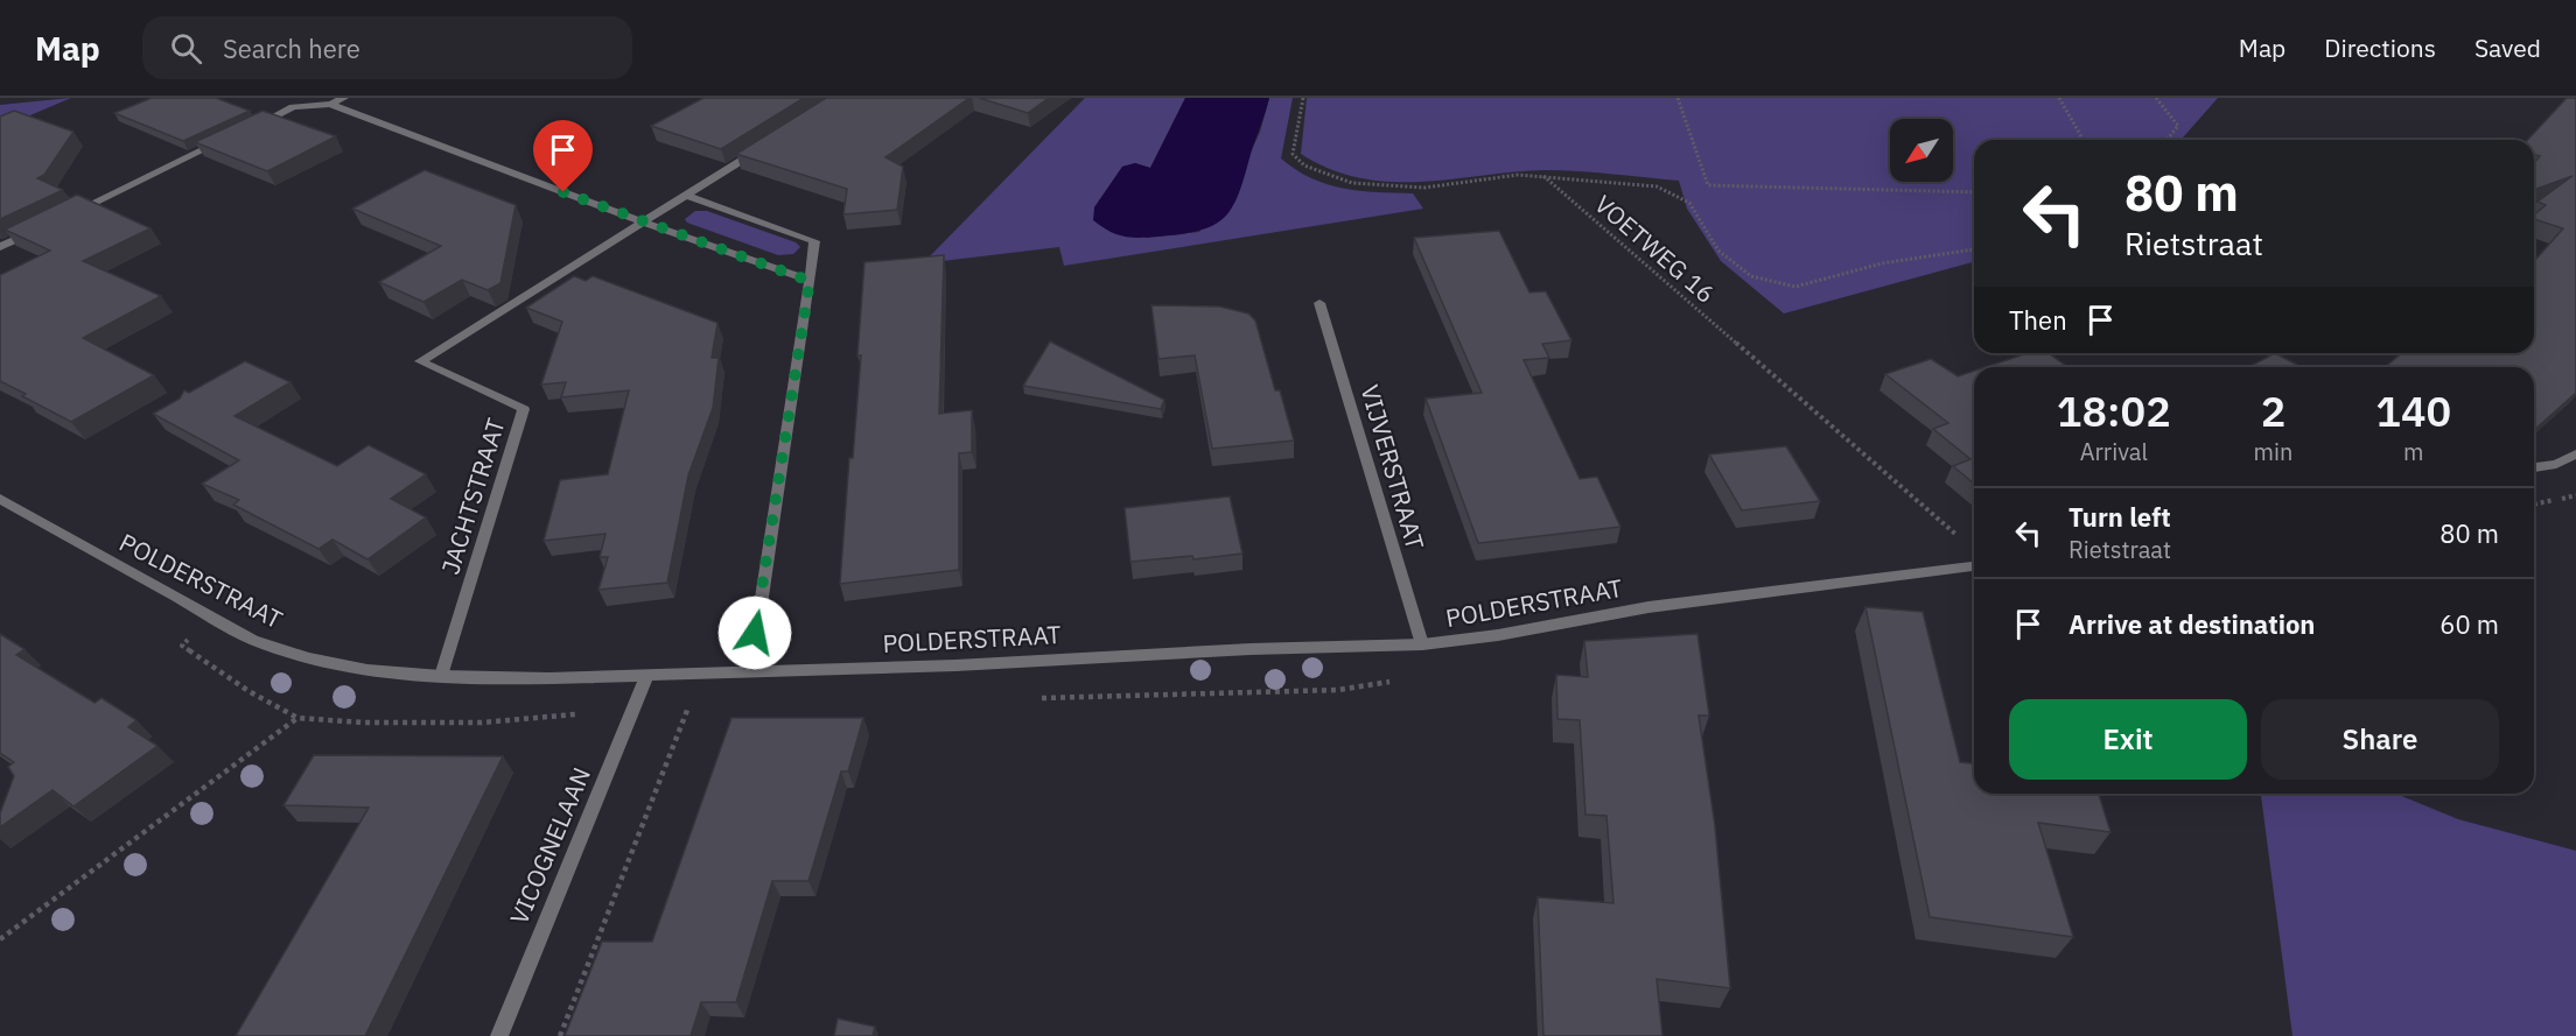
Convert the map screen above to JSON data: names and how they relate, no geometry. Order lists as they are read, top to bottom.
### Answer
{
  "streets": {
    "street": [
      "VIJVERSTRAAT",
      "JACHTSTRAAT",
      "POLDERSTRAAT",
      "VICOGNELAAN"
    ],
    "path": ["VOETWEG 16"]
  },
  "crossings": [
    ["VIJVERSTRAAT", "POLDERSTRAAT"],
    ["JACHTSTRAAT", "POLDERSTRAAT"],
    ["POLDERSTRAAT", "VICOGNELAAN"]
  ],
  "north": "bottom left",
  "page": {
    "header": "Map",
    "search": "Search here",
    "nav": ["Map", "Directions", "Saved"],
    "turn": ["80 m", "Rietstraat"],
    "then": "Then",
    "eta": [
      "18:02",
      "Arrival",
      "2",
      "min",
      "140",
      "m"
    ],
    "list": [
      {
        "name": "Turn left",
        "note": "Rietstraat",
        "value": "80 m"
      },
      {
        "name": "Arrive at destination",
        "value": "60 m"
      }
    ],
    "buttons": ["Exit", "Share"]
  }
}
